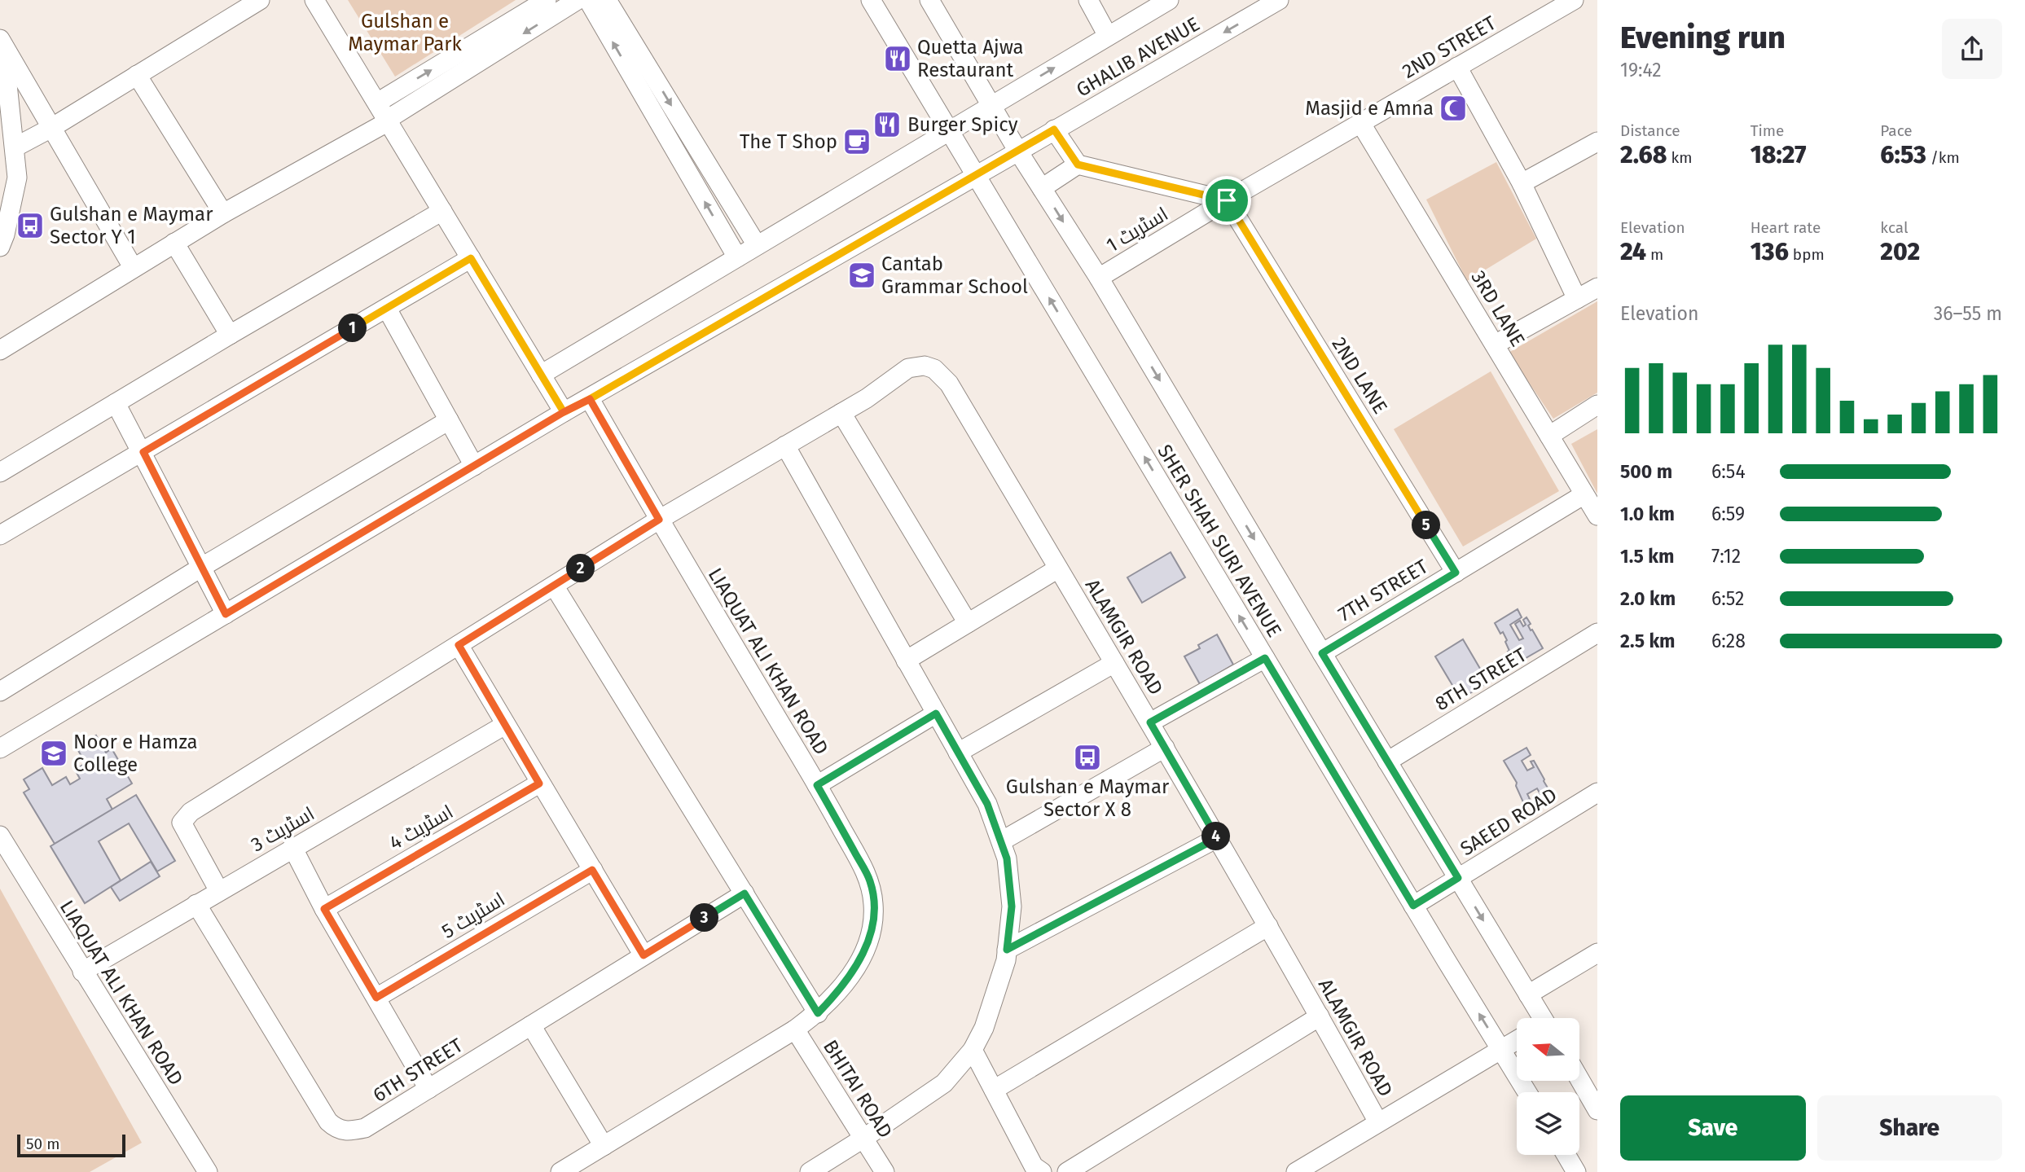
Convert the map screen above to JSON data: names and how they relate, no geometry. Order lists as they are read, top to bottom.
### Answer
{
  "streets": {
    "street": [
      "2ND STREET",
      "GHALIB AVENUE",
      "اسٹریٹ 1",
      "3RD LANE",
      "2ND LANE",
      "SHER SHAH SURI AVENUE",
      "7TH STREET",
      "ALAMGIR ROAD",
      "LIAQUAT ALI KHAN ROAD",
      "8TH STREET",
      "SAEED ROAD",
      "اسٹریٹ 4",
      "اسٹریٹ 3",
      "اسٹریٹ 5",
      "6TH STREET",
      "BHITAI ROAD"
    ]
  },
  "crossings": [
    ["2ND STREET", "اسٹریٹ 1"],
    ["2ND STREET", "3RD LANE"],
    ["2ND STREET", "2ND LANE"],
    ["GHALIB AVENUE", "SHER SHAH SURI AVENUE"],
    ["GHALIB AVENUE", "LIAQUAT ALI KHAN ROAD"],
    ["اسٹریٹ 1", "2ND LANE"],
    ["اسٹریٹ 1", "SHER SHAH SURI AVENUE"],
    ["3RD LANE", "7TH STREET"],
    ["2ND LANE", "7TH STREET"],
    ["SHER SHAH SURI AVENUE", "7TH STREET"],
    ["SHER SHAH SURI AVENUE", "8TH STREET"],
    ["SHER SHAH SURI AVENUE", "SAEED ROAD"],
    ["LIAQUAT ALI KHAN ROAD", "اسٹریٹ 3"],
    ["LIAQUAT ALI KHAN ROAD", "BHITAI ROAD"],
    ["اسٹریٹ 3", "6TH STREET"]
  ],
  "parks": ["Gulshan e Maymar Park"],
  "places": {
    "restaurant": ["Quetta Ajwa Restaurant", "Burger Spicy"],
    "mosque": ["Masjid e Amna"],
    "cafe": ["The T Shop"],
    "bus stop": ["Gulshan e Maymar Sector Y 1", "Gulshan e Maymar Sector X 8"],
    "school or university": ["Cantab Grammar School", "Noor e Hamza College"]
  },
  "scale_bar": "50 m",
  "north": "left",
  "page": {
    "heading": ["Evening run", "19:42"],
    "stats": [
      ["Distance", "2.68 km"],
      ["Time", "18:27"],
      ["Pace", "6:53 /km"],
      ["Elevation", "24 m"],
      ["Heart rate", "136 bpm"],
      ["kcal", "202"]
    ],
    "chart": ["Elevation", "36–55 m"],
    "pins": [
      "1",
      "5",
      "2",
      "4",
      "3"
    ],
    "list": [
      {
        "name": "500 m",
        "note": "6:54"
      },
      {
        "name": "1.0 km",
        "note": "6:59"
      },
      {
        "name": "1.5 km",
        "note": "7:12"
      },
      {
        "name": "2.0 km",
        "note": "6:52"
      },
      {
        "name": "2.5 km",
        "note": "6:28"
      }
    ],
    "buttons": ["Save", "Share"],
    "scale": "50 m"
  }
}
